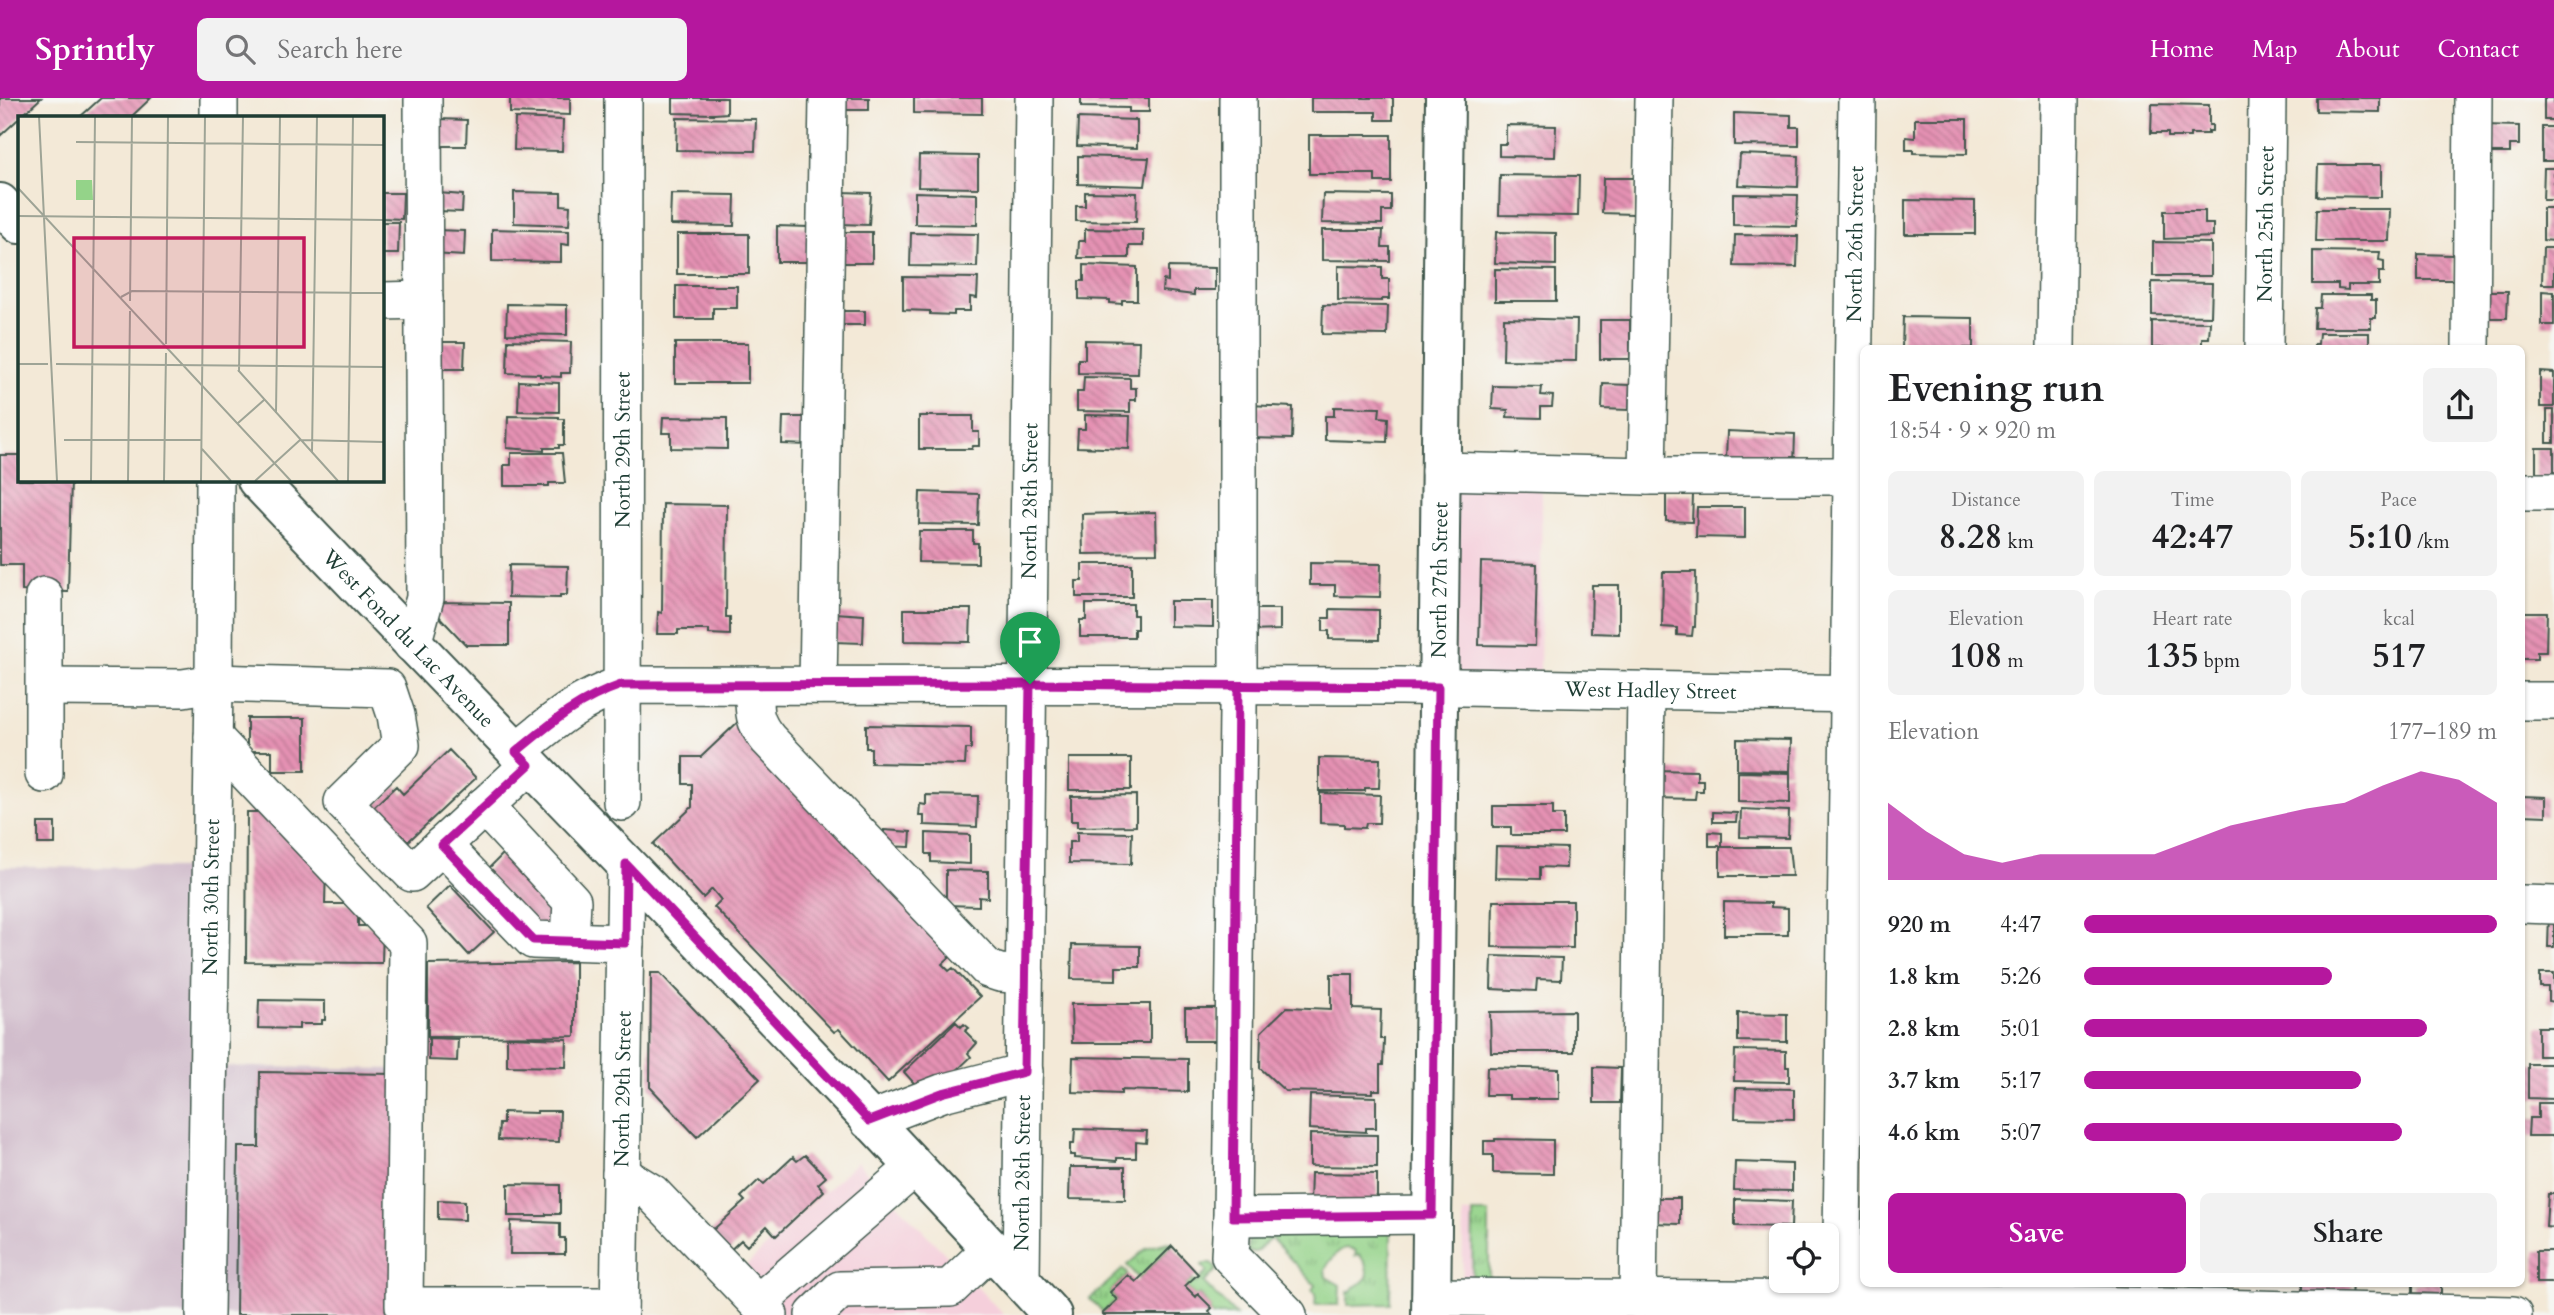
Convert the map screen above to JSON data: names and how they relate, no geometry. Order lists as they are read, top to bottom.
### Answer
{
  "streets": {
    "main road": ["North 27th Street", "West Fond du Lac Avenue"],
    "street": [
      "North 25th Street",
      "North 26th Street",
      "North 29th Street",
      "North 28th Street",
      "West Hadley Street",
      "North 30th Street"
    ]
  },
  "crossings": [
    ["North 26th Street", "West Hadley Street"],
    ["North 29th Street", "West Fond du Lac Avenue"],
    ["North 29th Street", "West Hadley Street"],
    ["North 28th Street", "West Fond du Lac Avenue"],
    ["North 28th Street", "West Hadley Street"],
    ["North 27th Street", "West Hadley Street"]
  ],
  "page": {
    "header": "Sprintly",
    "search": "Search here",
    "nav": [
      "Home",
      "Map",
      "About",
      "Contact"
    ],
    "heading": ["Evening run", "18:54 · 9 × 920 m"],
    "stats": [
      ["Distance", "8.28 km"],
      ["Time", "42:47"],
      ["Pace", "5:10 /km"],
      ["Elevation", "108 m"],
      ["Heart rate", "135 bpm"],
      ["kcal", "517"]
    ],
    "chart": ["Elevation", "177–189 m"],
    "list": [
      {
        "name": "920 m",
        "note": "4:47"
      },
      {
        "name": "1.8 km",
        "note": "5:26"
      },
      {
        "name": "2.8 km",
        "note": "5:01"
      },
      {
        "name": "3.7 km",
        "note": "5:17"
      },
      {
        "name": "4.6 km",
        "note": "5:07"
      }
    ],
    "buttons": ["Save", "Share"]
  }
}
